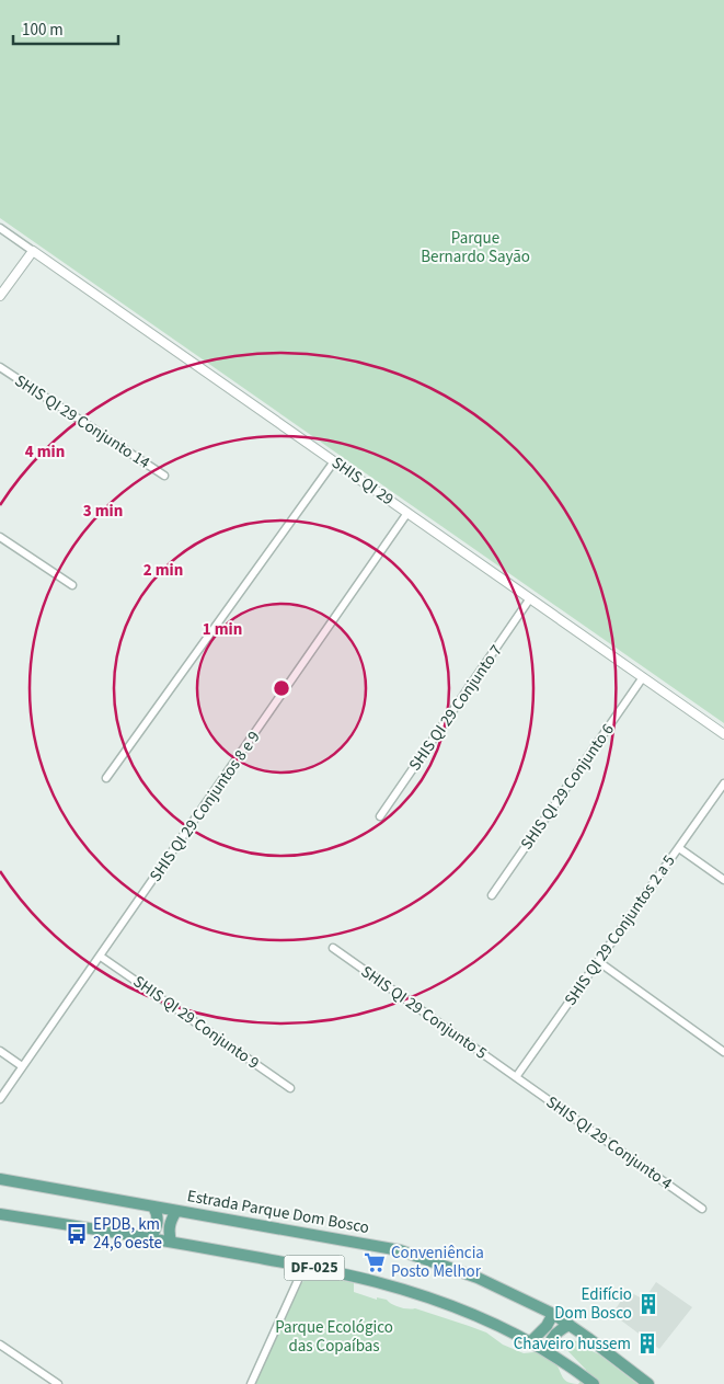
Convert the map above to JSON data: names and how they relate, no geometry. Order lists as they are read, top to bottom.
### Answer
{
  "streets": {
    "main road": ["Estrada Parque Dom Bosco", "DF-025"],
    "street": [
      "SHIS QI 29 Conjunto 14",
      "SHIS QI 29",
      "SHIS QI 29 Conjunto 7",
      "SHIS QI 29 Conjunto 6",
      "SHIS QI 29 Conjuntos 8 e 9",
      "SHIS QI 29 Conjuntos 2 a 5",
      "SHIS QI 29 Conjunto 5",
      "SHIS QI 29 Conjunto 9",
      "SHIS QI 29 Conjunto 4"
    ]
  },
  "crossings": [
    ["SHIS QI 29", "SHIS QI 29 Conjunto 7"],
    ["SHIS QI 29", "SHIS QI 29 Conjunto 6"],
    ["SHIS QI 29", "SHIS QI 29 Conjuntos 8 e 9"],
    ["SHIS QI 29 Conjuntos 8 e 9", "SHIS QI 29 Conjunto 9"],
    ["SHIS QI 29 Conjuntos 2 a 5", "SHIS QI 29 Conjunto 5"],
    ["SHIS QI 29 Conjuntos 2 a 5", "SHIS QI 29 Conjunto 4"],
    ["SHIS QI 29 Conjunto 5", "SHIS QI 29 Conjunto 4"]
  ],
  "parks": ["Parque Bernardo Sayão", "Parque Ecológico das Copaíbas"],
  "places": {
    "bus stop": ["EPDB, km 24,6 oeste"],
    "supermarket": ["Conveniência Posto Melhor"],
    "building": ["Edifício Dom Bosco", "Chaveiro hussem"]
  },
  "scale_bar": "100 m",
  "rings": [
    "4 min",
    "3 min",
    "2 min",
    "1 min"
  ]
}
